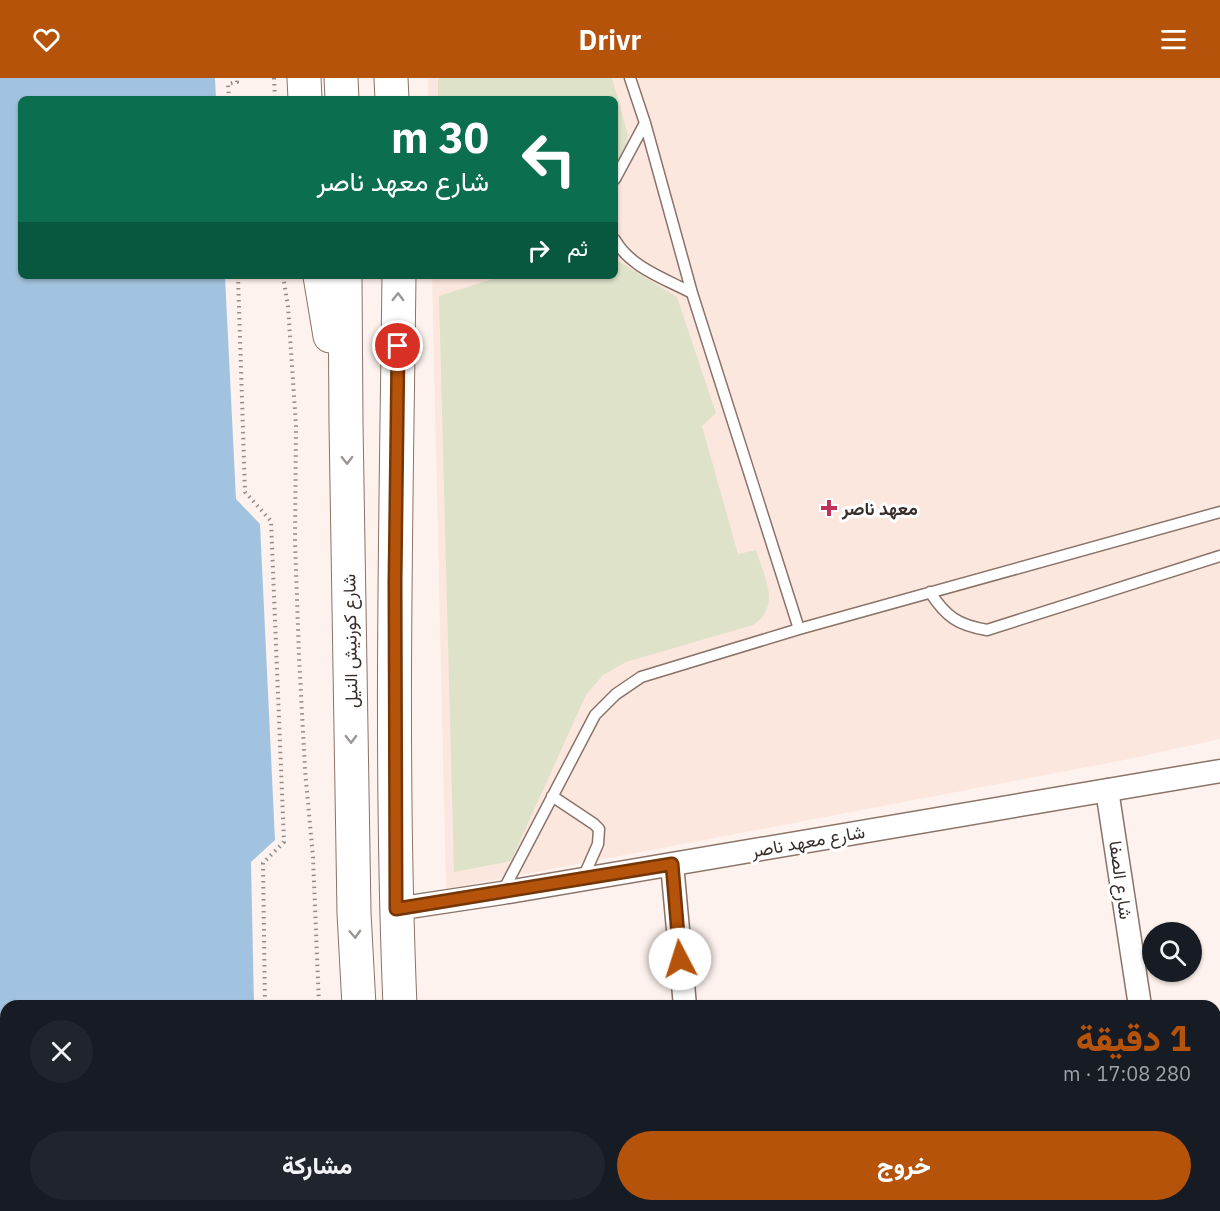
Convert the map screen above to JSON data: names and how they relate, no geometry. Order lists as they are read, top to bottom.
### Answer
{
  "streets": {
    "highway": ["شارع كورنيش النيل"],
    "street": ["شارع معهد ناصر", "شارع الصفا"]
  },
  "crossings": [
    ["شارع معهد ناصر", "شارع الصفا"]
  ],
  "places": {
    "health": ["معهد ناصر"]
  },
  "page": {
    "header": "Drivr",
    "turn": ["30 m", "شارع معهد ناصر"],
    "then": "ثم",
    "heading": ["1 دقيقة", "280 m · 17:08"],
    "buttons": ["خروج", "مشاركة"]
  }
}
